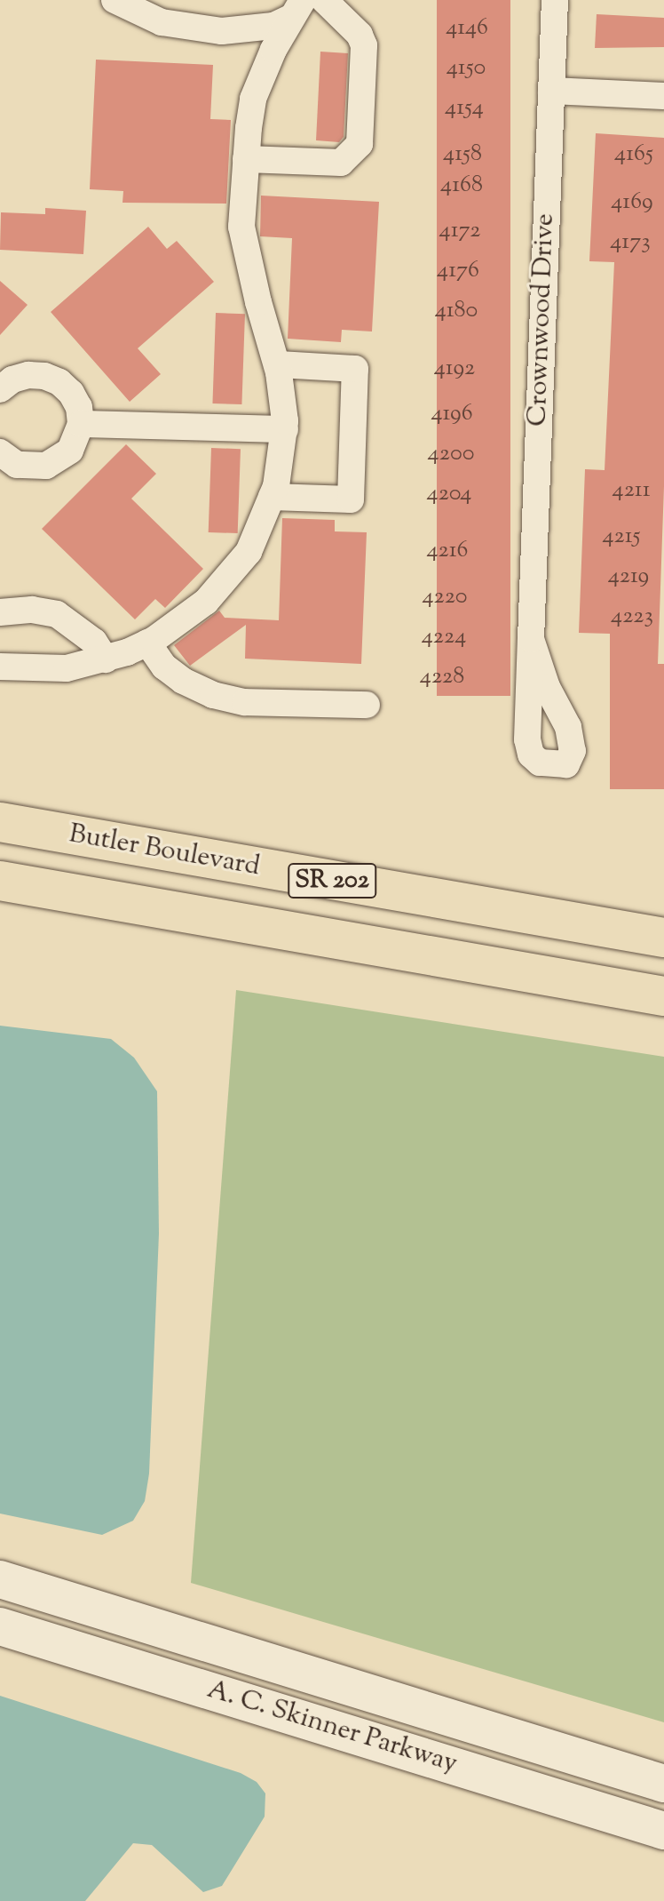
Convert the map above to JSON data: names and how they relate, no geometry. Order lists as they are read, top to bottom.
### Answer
{
  "streets": {
    "highway": ["Butler Boulevard", "SR 202"],
    "main road": ["A. C. Skinner Parkway"],
    "street": ["Crownwood Drive"]
  },
  "house_numbers": [
    "4146",
    "4150",
    "4154",
    "4158",
    "4165",
    "4168",
    "4169",
    "4172",
    "4173",
    "4176",
    "4180",
    "4192",
    "4196",
    "4200",
    "4211",
    "4204",
    "4215",
    "4216",
    "4219",
    "4220",
    "4223",
    "4224",
    "4228"
  ]
}
